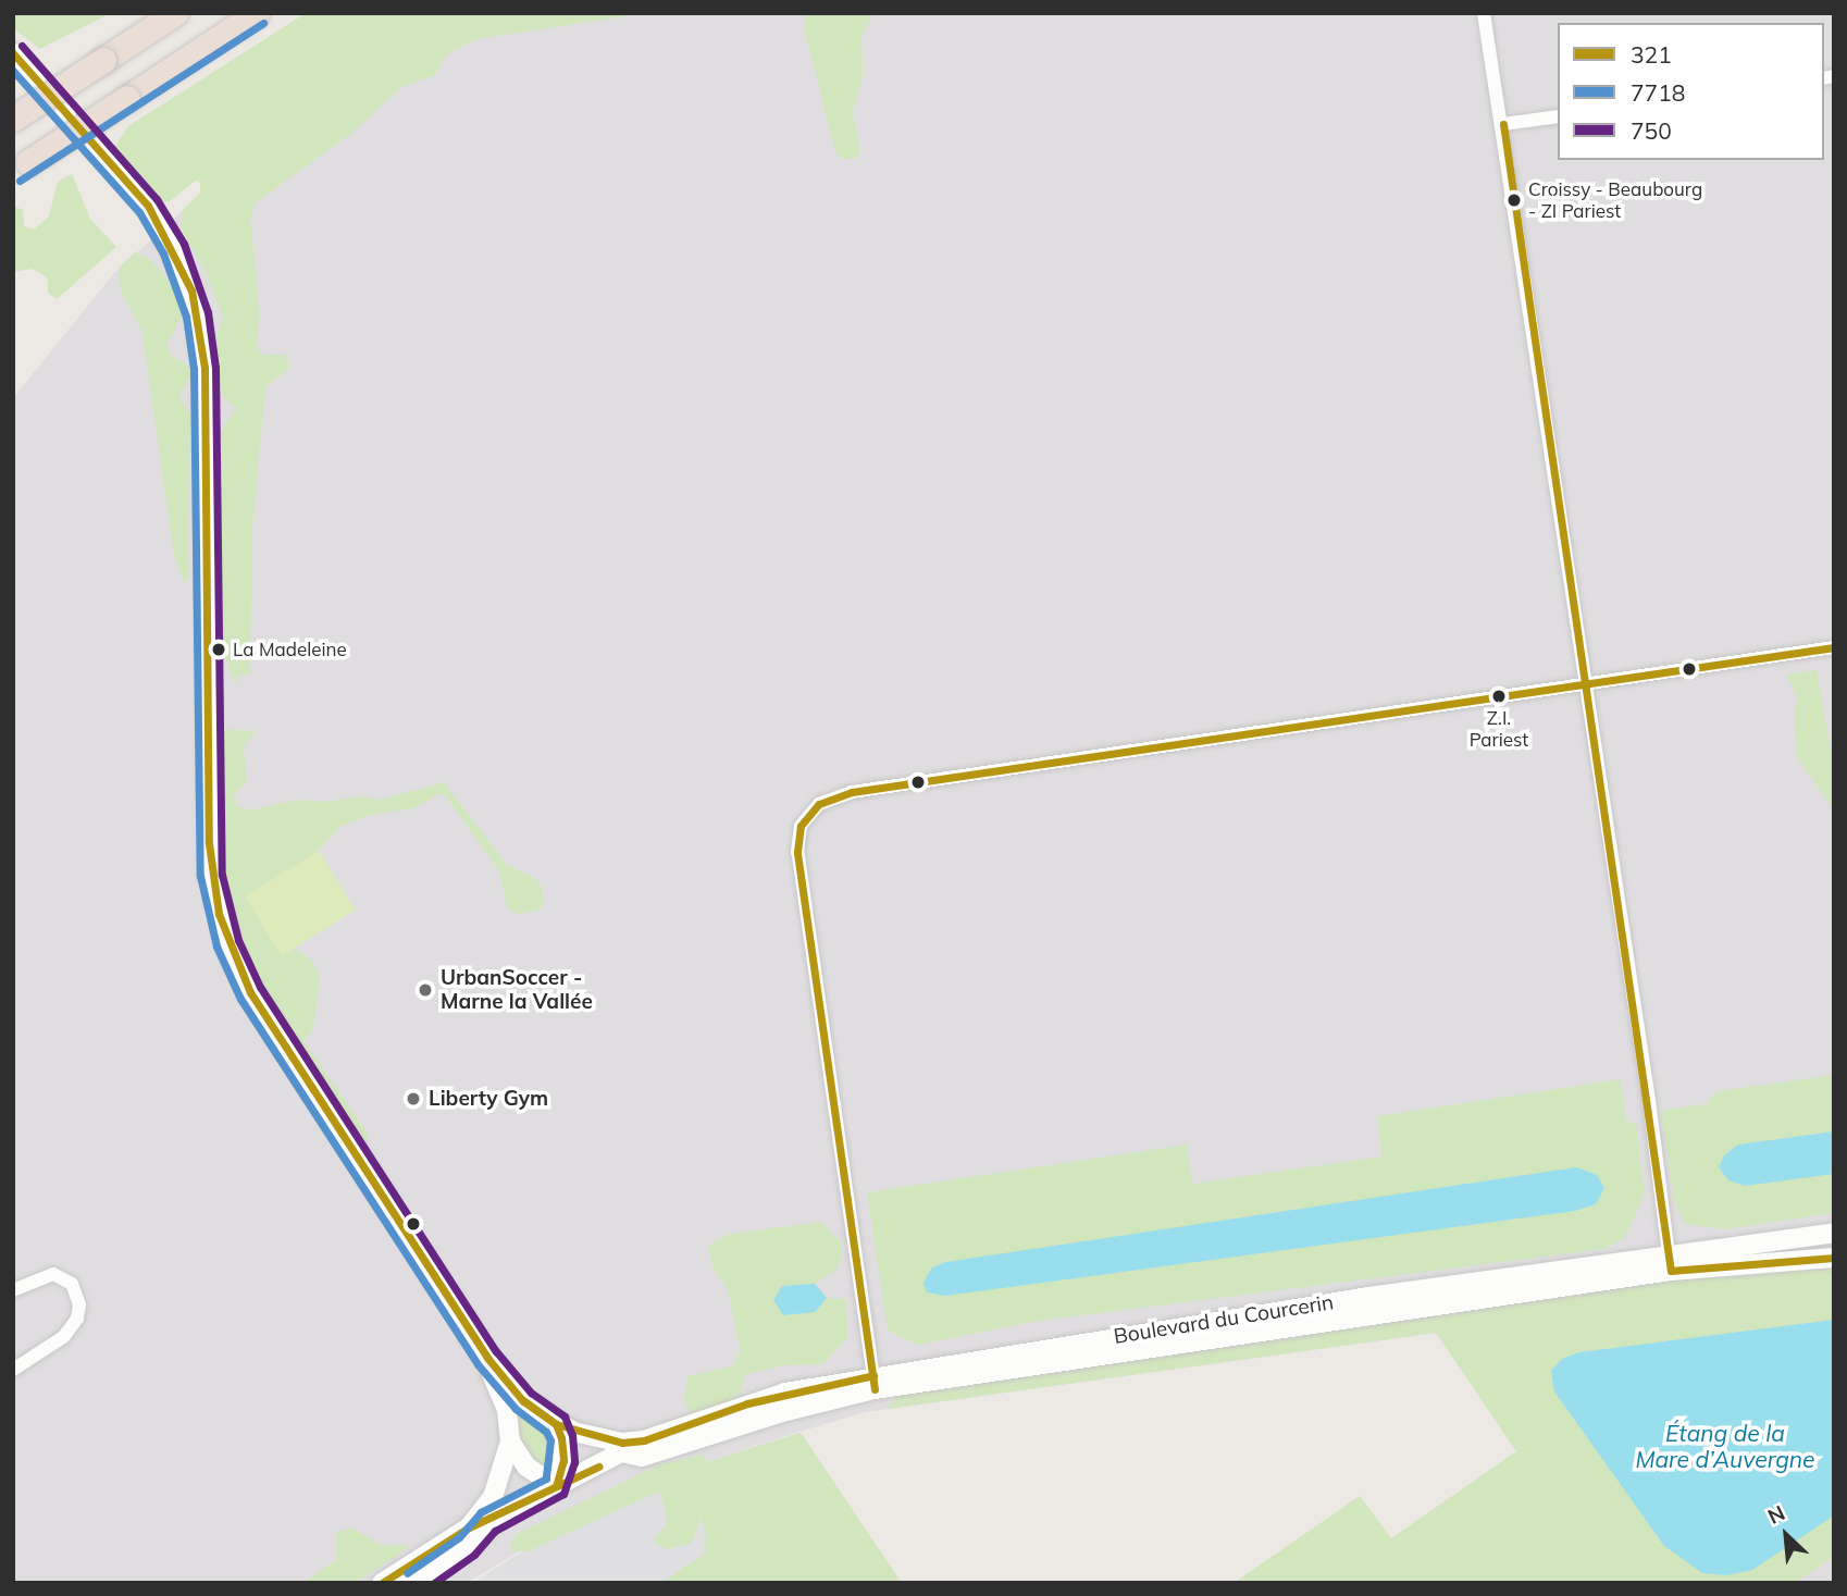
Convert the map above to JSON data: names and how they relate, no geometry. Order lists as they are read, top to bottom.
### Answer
{
  "streets": {
    "main road": ["Boulevard du Courcerin"]
  },
  "water": ["Étang de la Mare d’Auvergne"],
  "places": [
    "Croissy - Beaubourg - ZI Pariest",
    "La Madeleine",
    "Z.I. Pariest",
    "UrbanSoccer - Marne la Vallée",
    "Liberty Gym"
  ],
  "lines": ["transit line 7718", "transit line 750", "transit line 321"],
  "legend": ["321", "7718", "750"],
  "north": "top left"
}
